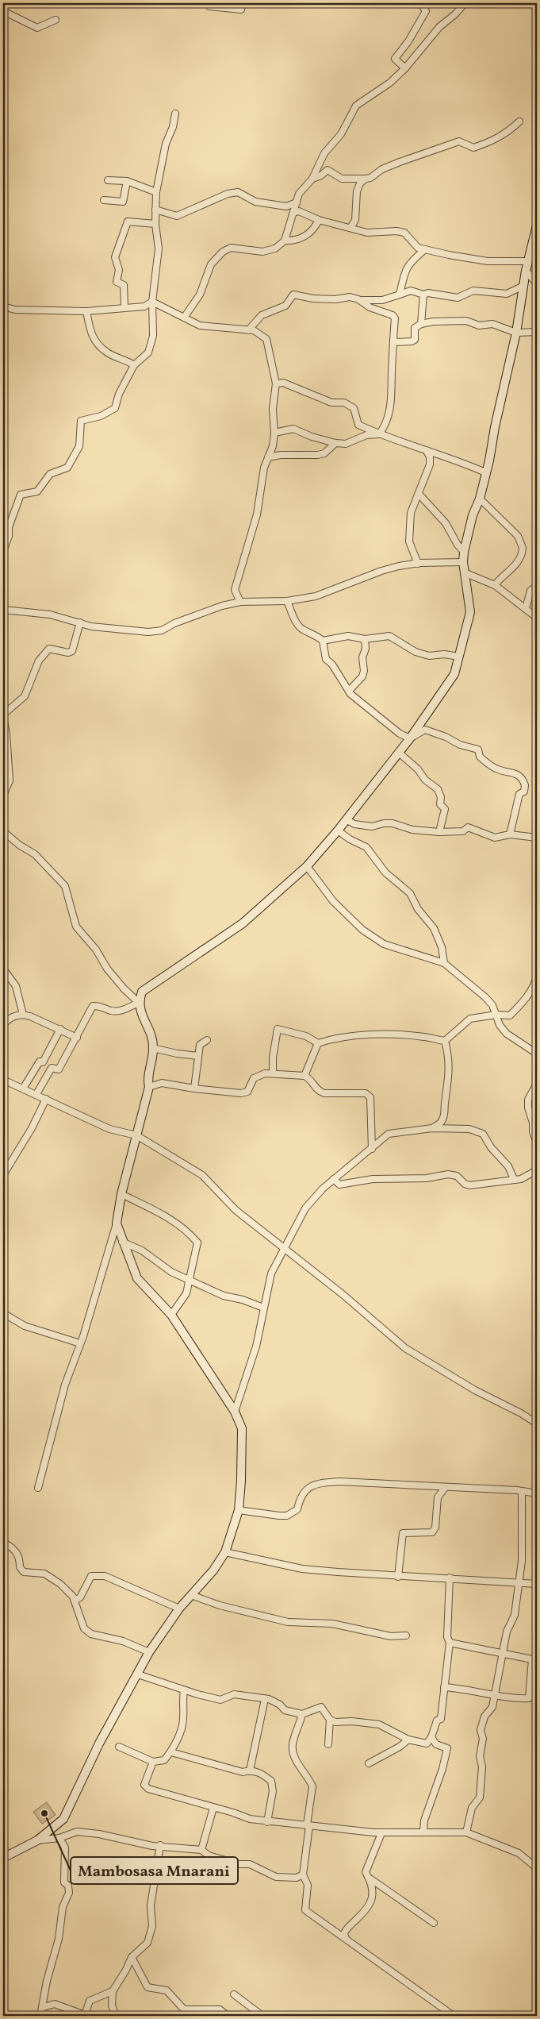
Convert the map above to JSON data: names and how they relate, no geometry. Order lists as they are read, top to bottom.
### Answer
{
  "places": ["Mambosasa Mnarani"]
}
